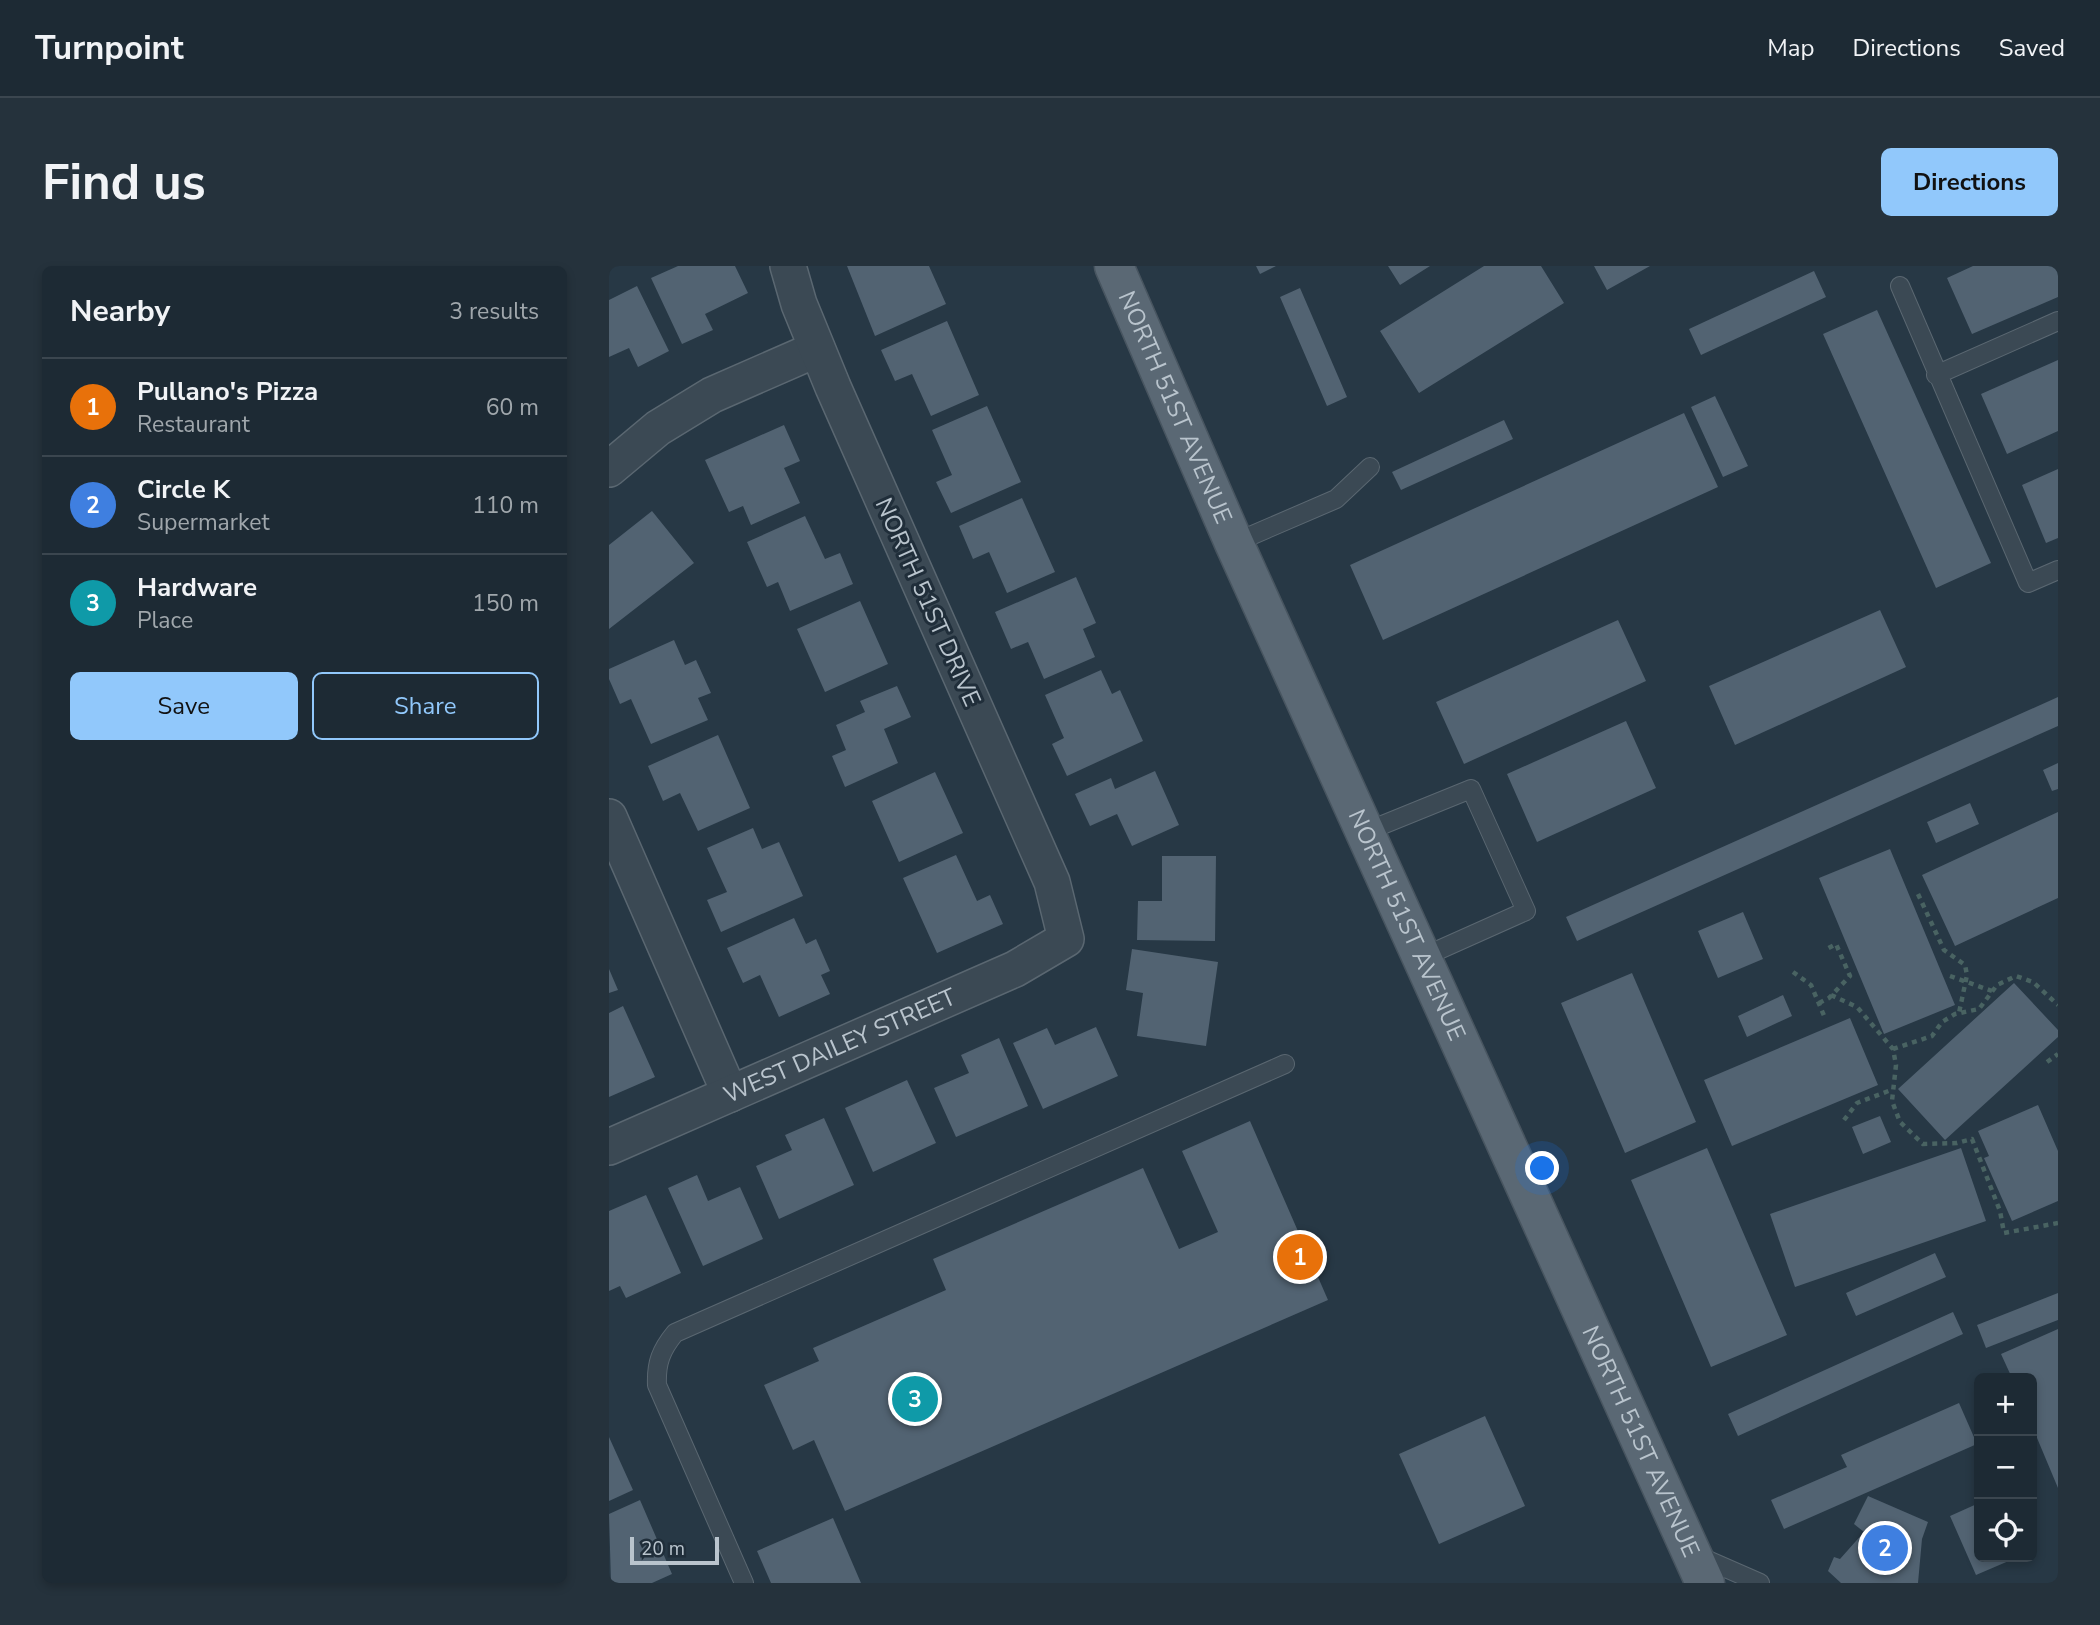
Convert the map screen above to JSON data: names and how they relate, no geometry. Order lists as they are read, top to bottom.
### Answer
{
  "streets": {
    "main road": ["NORTH 51ST AVENUE"],
    "street": ["NORTH 51ST DRIVE", "WEST DAILEY STREET"]
  },
  "crossings": [
    ["NORTH 51ST DRIVE", "WEST DAILEY STREET"]
  ],
  "scale_bar": "20 m",
  "page": {
    "header": "Turnpoint",
    "nav": ["Map", "Directions", "Saved"],
    "buttons": [
      "Directions",
      ["Save", "Share"]
    ],
    "title": "Find us",
    "heading": ["Nearby", "3 results"],
    "list": [
      {
        "mark": "1",
        "name": "Pullano's Pizza",
        "note": "Restaurant",
        "value": "60 m"
      },
      {
        "mark": "2",
        "name": "Circle K",
        "note": "Supermarket",
        "value": "110 m"
      },
      {
        "mark": "3",
        "name": "Hardware",
        "note": "Place",
        "value": "150 m"
      }
    ],
    "pins": ["1", "3", "2"],
    "map_buttons": ["+", "−"],
    "scale": "20 m"
  }
}
